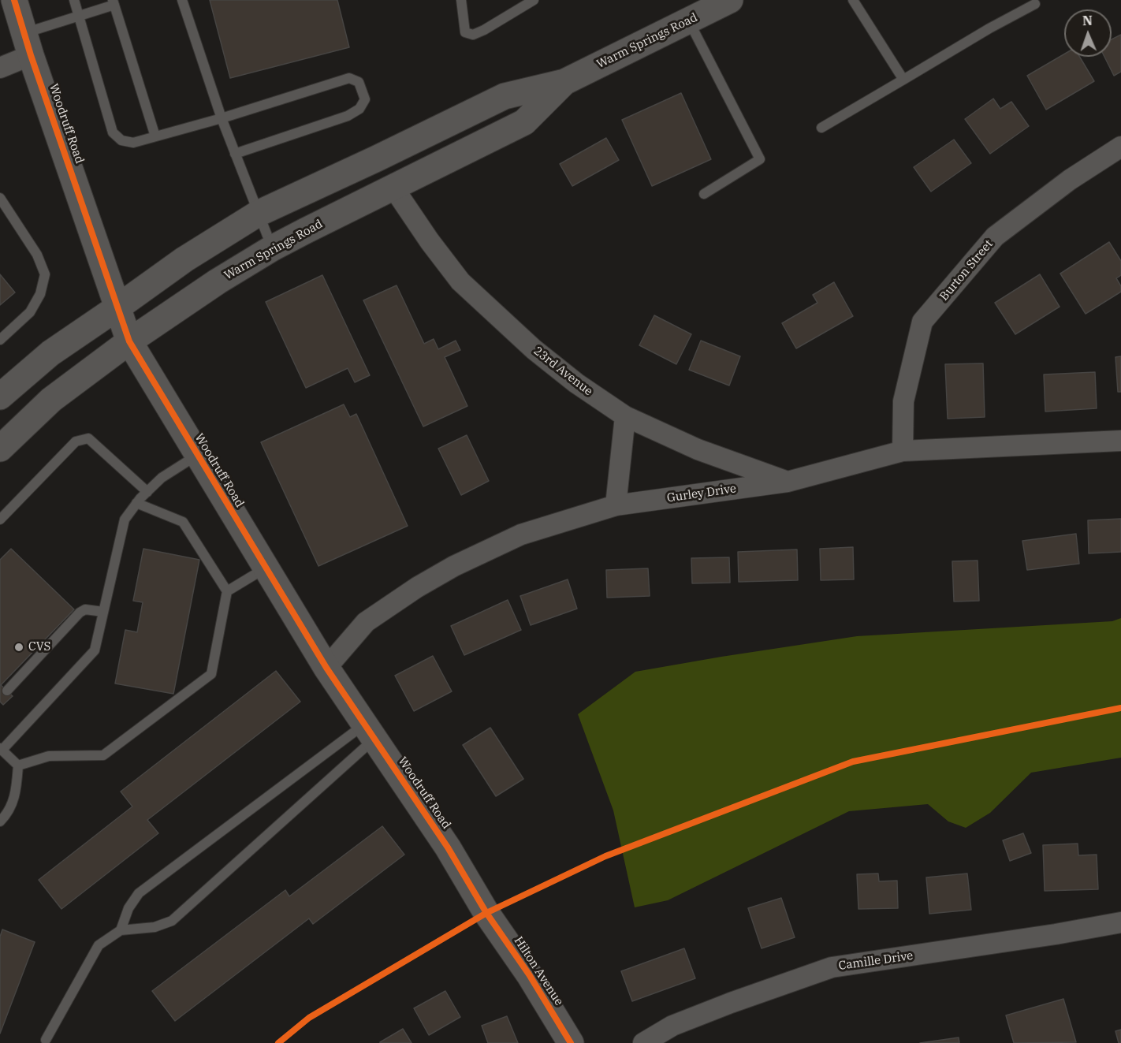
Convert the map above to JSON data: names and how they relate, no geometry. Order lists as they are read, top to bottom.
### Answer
{
  "streets": {
    "main road": ["Warm Springs Road", "Woodruff Road", "Hilton Avenue"],
    "street": [
      "Burton Street",
      "23rd Avenue",
      "Gurley Drive",
      "Camille Drive"
    ]
  },
  "crossings": [
    ["Warm Springs Road", "Woodruff Road"],
    ["Warm Springs Road", "23rd Avenue"],
    ["Woodruff Road", "Gurley Drive"],
    ["Woodruff Road", "Hilton Avenue"],
    ["Burton Street", "Gurley Drive"],
    ["23rd Avenue", "Gurley Drive"]
  ],
  "places": ["CVS"],
  "north": "top"
}
